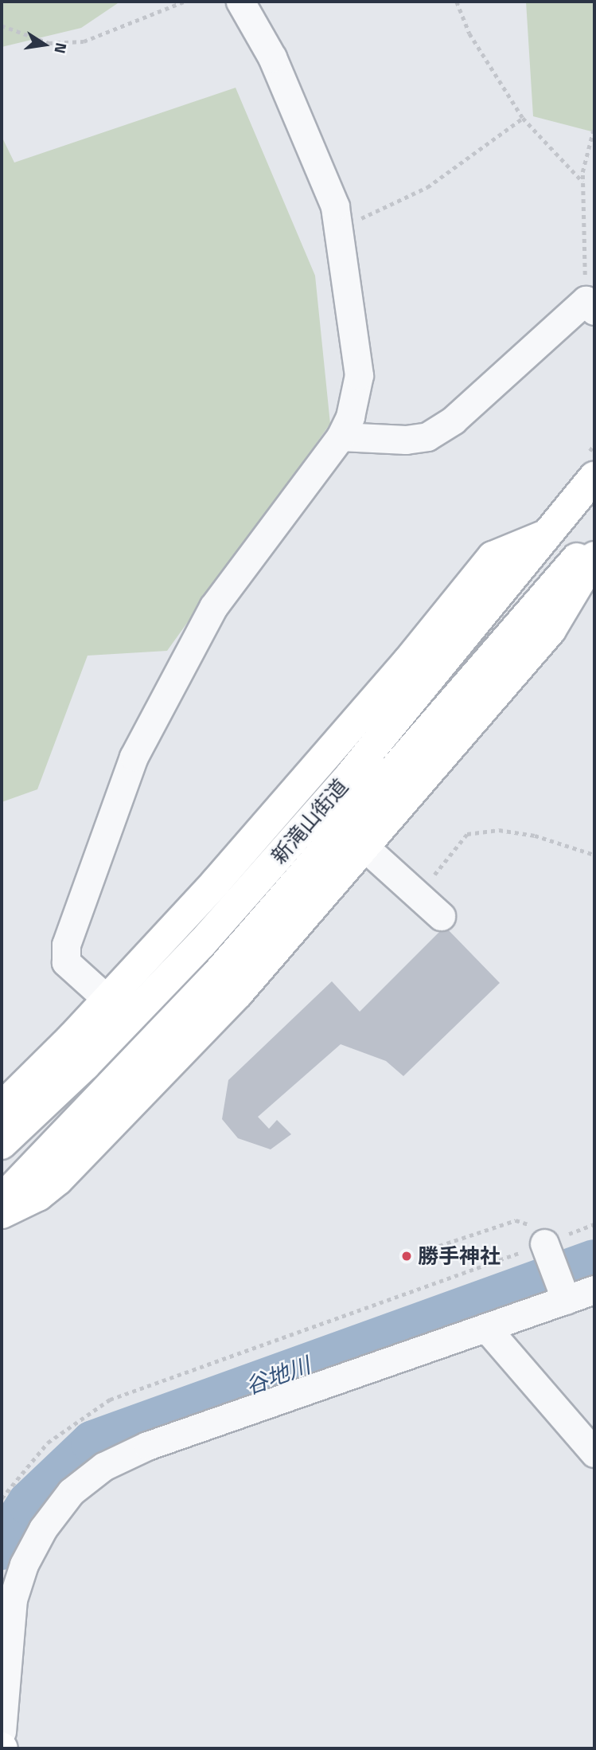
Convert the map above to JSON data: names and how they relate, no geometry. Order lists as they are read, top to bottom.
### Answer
{
  "streets": {
    "main road": ["新滝山街道"]
  },
  "water": ["谷地川"],
  "places": ["勝手神社"],
  "north": "right"
}
